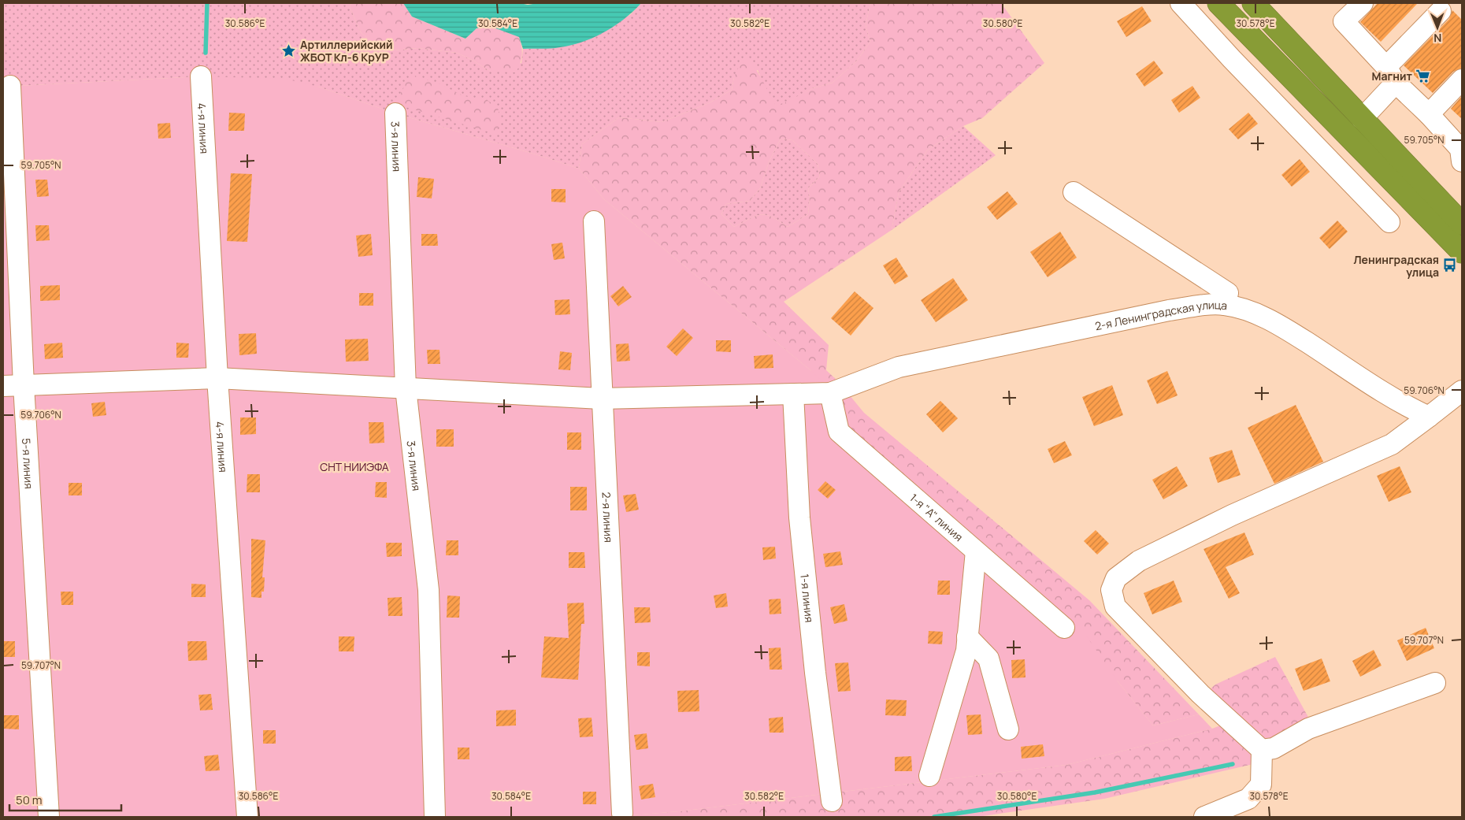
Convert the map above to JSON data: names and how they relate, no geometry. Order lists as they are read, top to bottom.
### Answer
{
  "streets": {
    "street": [
      "4-я линия",
      "3-я линия",
      "2-я Ленинградская улица",
      "5-я линия",
      "1-я \"А\" линия",
      "2-я линия",
      "1-я линия"
    ]
  },
  "crossings": [
    ["4-я линия", "2-я Ленинградская улица"],
    ["3-я линия", "2-я Ленинградская улица"],
    ["2-я Ленинградская улица", "5-я линия"],
    ["2-я Ленинградская улица", "1-я \"А\" линия"],
    ["2-я Ленинградская улица", "2-я линия"],
    ["2-я Ленинградская улица", "1-я линия"]
  ],
  "parks": ["СНТ НИИЭФА"],
  "places": {
    "place": ["Артиллерийский ЖБОТ Кл-6 КрУР"],
    "supermarket": ["Магнит"],
    "bus stop": ["Ленинградская улица"]
  },
  "scale_bar": "50 m",
  "north": "bottom",
  "coordinates": [
    "30.586°E",
    "30.584°E",
    "30.582°E",
    "30.580°E",
    "30.578°E",
    "59.705°N",
    "59.706°N",
    "59.707°N"
  ]
}
